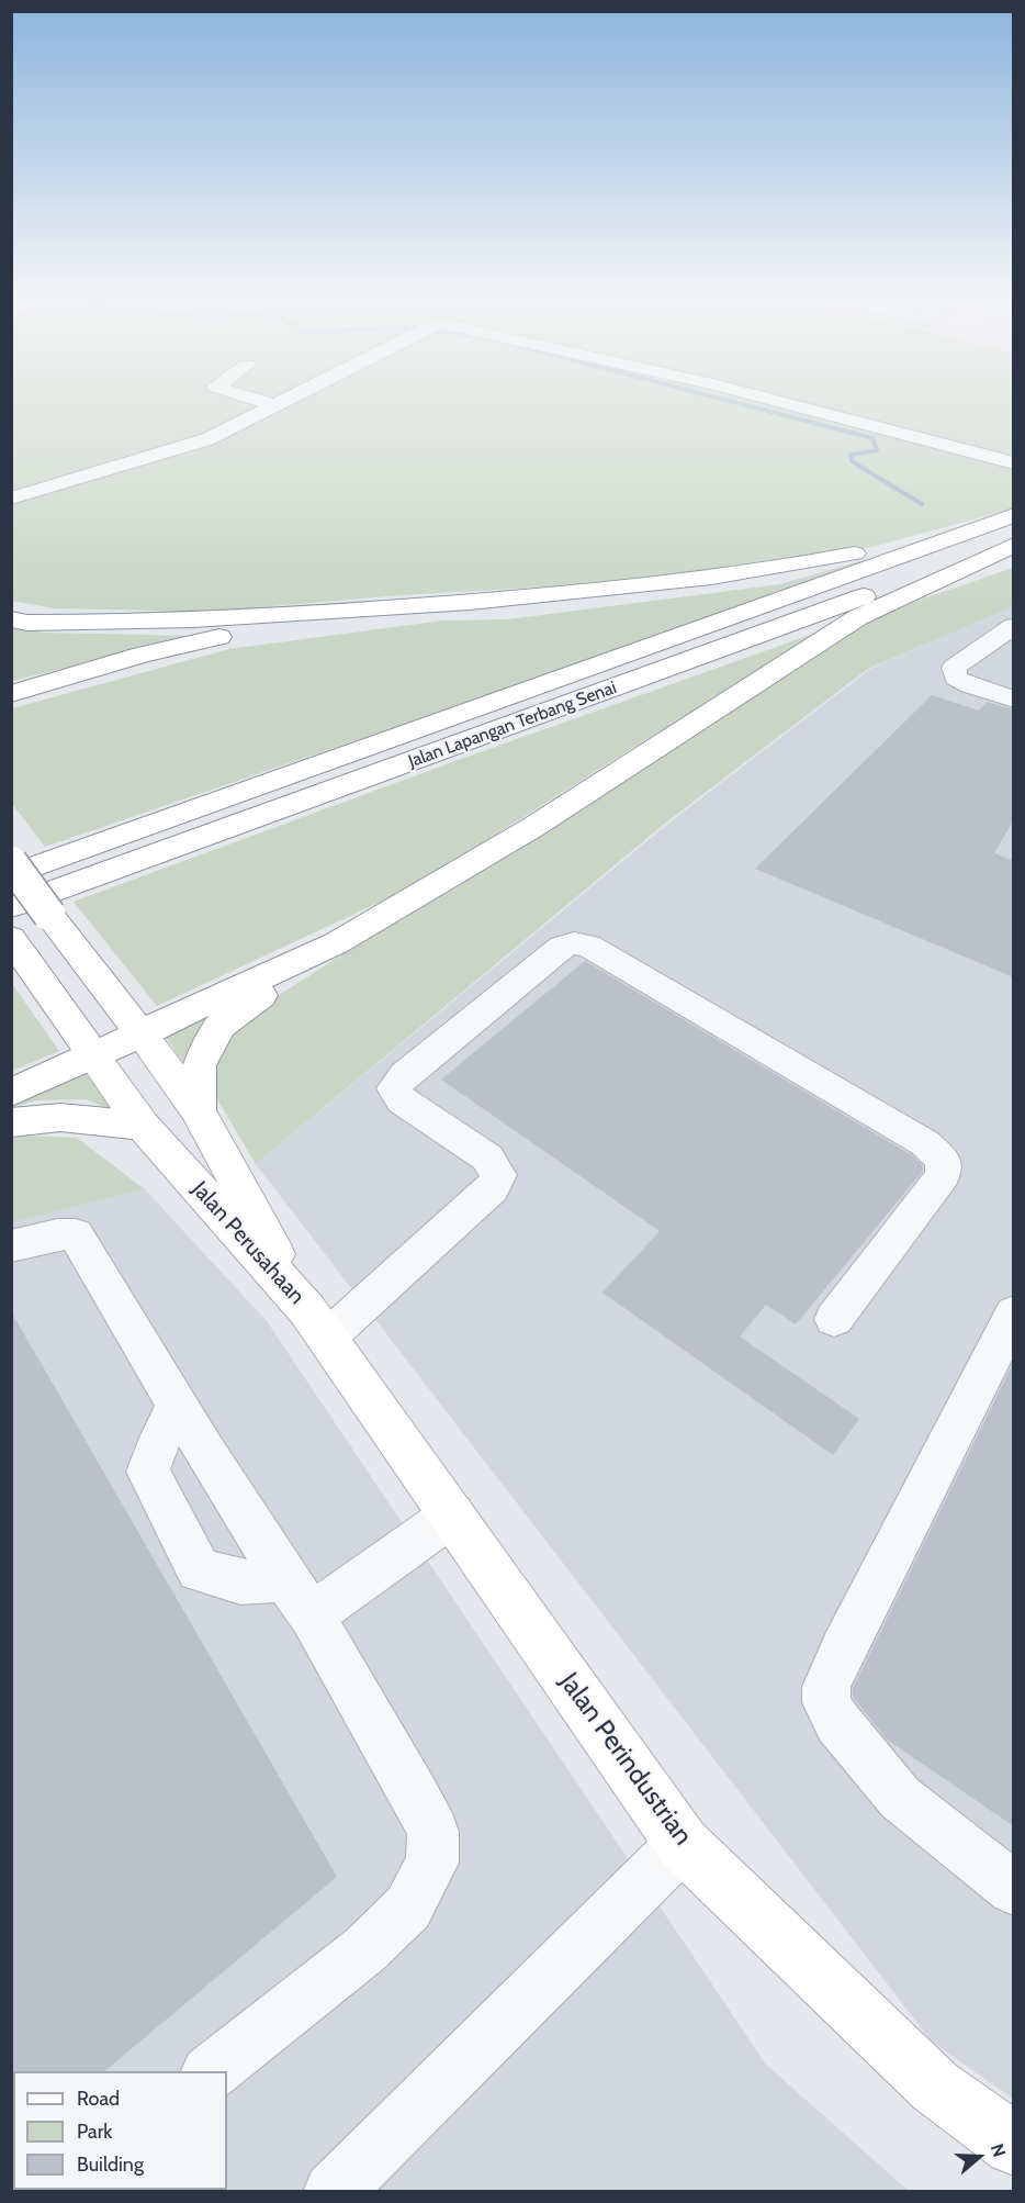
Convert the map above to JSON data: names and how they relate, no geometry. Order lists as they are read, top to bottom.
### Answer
{
  "streets": {
    "main road": ["Jalan Lapangan Terbang Senai", "Jalan Perusahaan", "Jalan Perindustrian"]
  },
  "crossings": [
    ["Jalan Perusahaan", "Jalan Perindustrian"]
  ],
  "legend": ["Road", "Park", "Building"],
  "north": "right"
}
